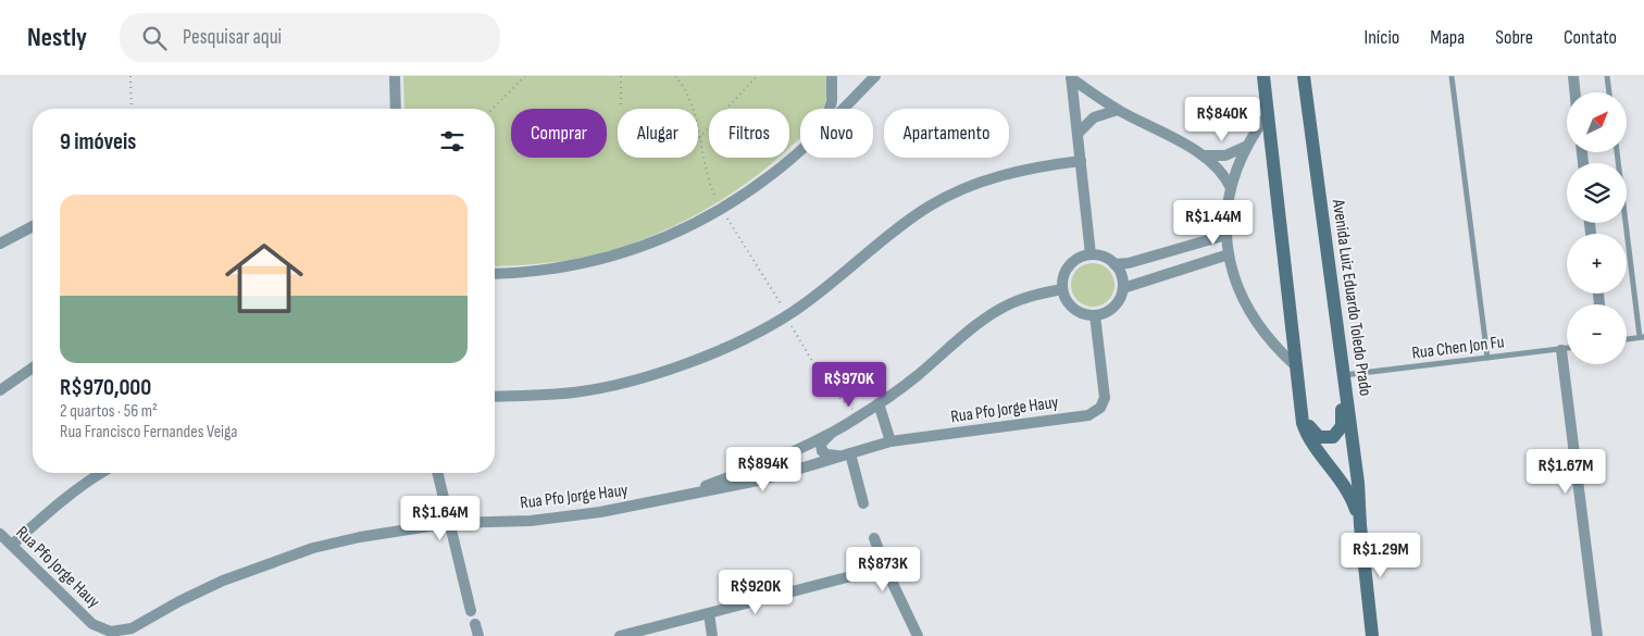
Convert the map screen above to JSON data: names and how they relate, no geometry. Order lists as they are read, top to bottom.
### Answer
{
  "streets": {
    "main road": ["Avenida Luiz Eduardo Toledo Prado"],
    "street": ["Rua Pfo Jorge Hauy"],
    "lane": ["Rua Chen Jon Fu"]
  },
  "crossings": [
    ["Avenida Luiz Eduardo Toledo Prado", "Rua Chen Jon Fu"]
  ],
  "north": "top right",
  "page": {
    "header": "Nestly",
    "search": "Pesquisar aqui",
    "nav": [
      "Início",
      "Mapa",
      "Sobre",
      "Contato"
    ],
    "map_buttons": ["+", "−"],
    "price": [
      "R$840K",
      "R$1.44M",
      "R$970K",
      "R$894K",
      "R$1.67M",
      "R$1.64M",
      "R$1.29M",
      "R$873K",
      "R$920K"
    ],
    "chip": [
      "Comprar",
      "Alugar",
      "Filtros",
      "Novo",
      "Apartamento"
    ],
    "heading": "9 imóveis",
    "list": [
      {
        "name": "R$970,000",
        "note": "2 quartos · 56 m² · Rua Francisco Fernandes Veiga"
      }
    ]
  }
}
